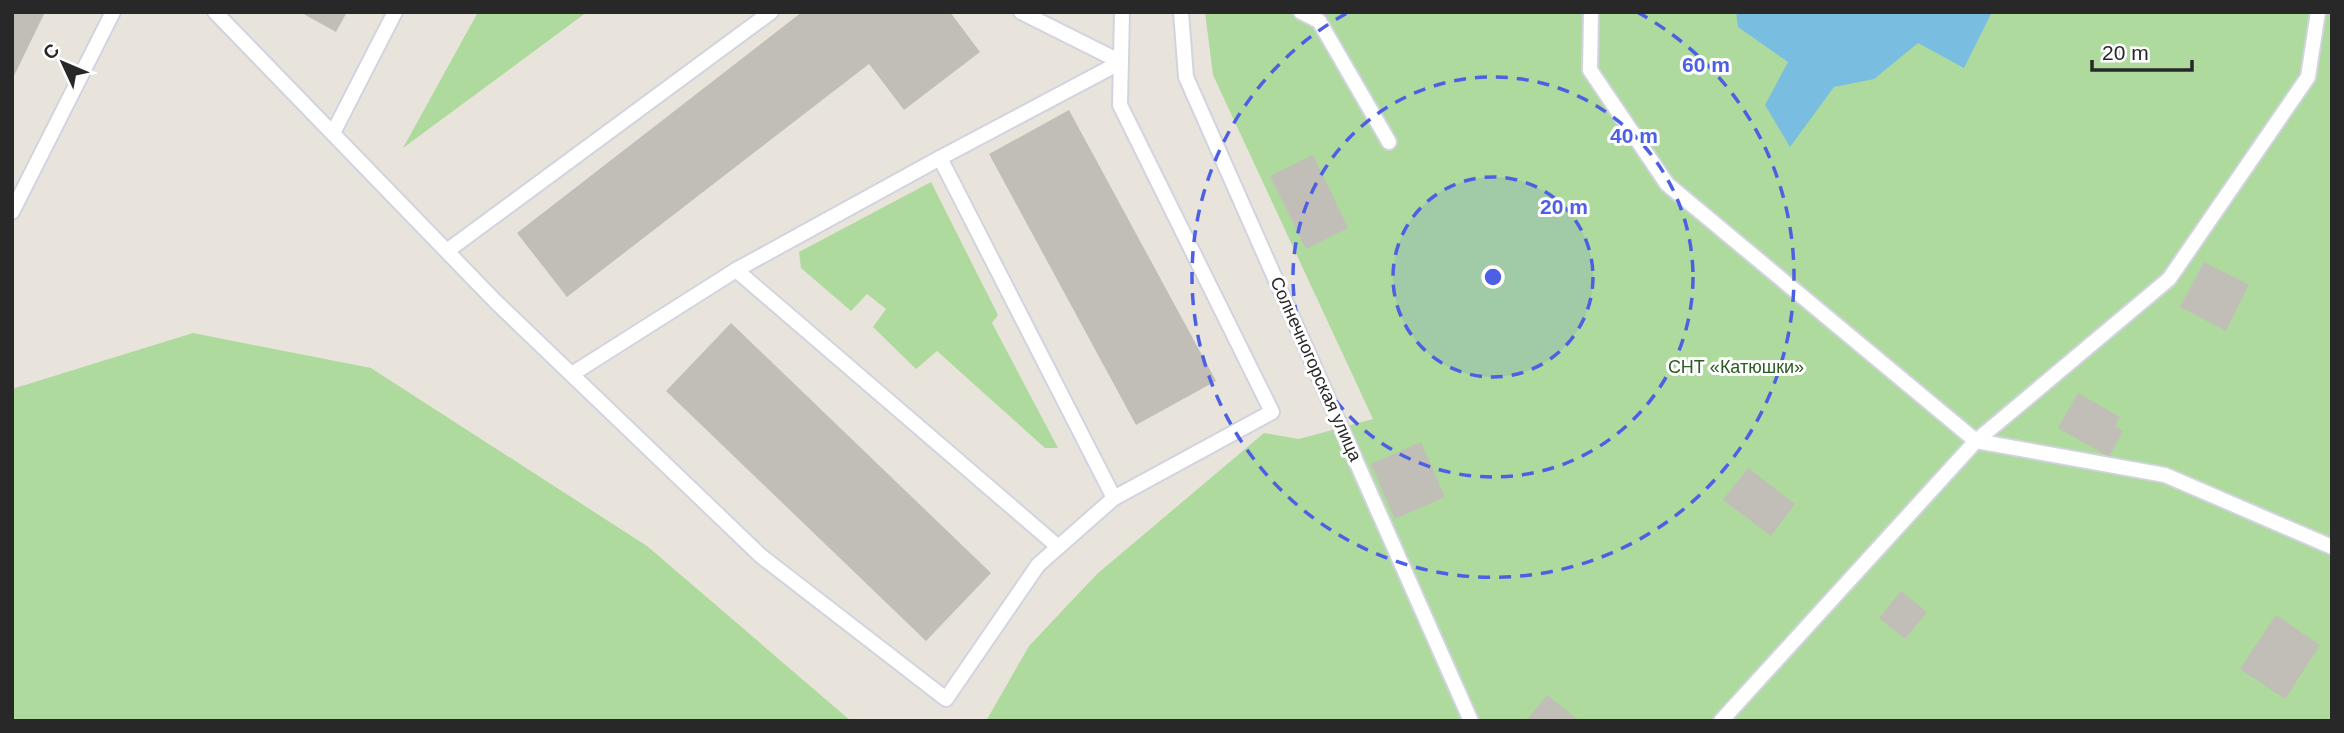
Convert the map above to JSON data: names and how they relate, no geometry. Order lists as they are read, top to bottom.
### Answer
{
  "streets": {
    "lane": ["Солнечногорская улица"]
  },
  "parks": ["СНТ «Катюшки»"],
  "scale_bar": "20 m",
  "north": "top left",
  "rings": ["60 m", "40 m", "20 m"]
}
